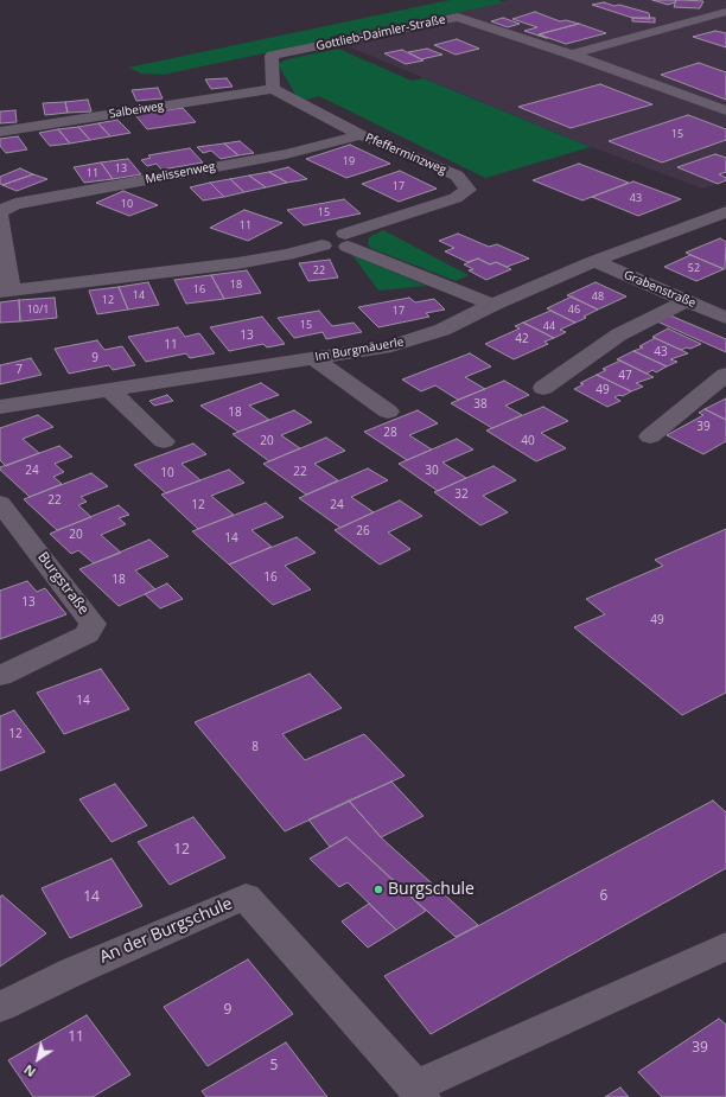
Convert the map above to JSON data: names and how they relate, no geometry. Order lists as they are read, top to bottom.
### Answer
{
  "streets": {
    "street": [
      "Gottlieb-Daimler-Straße",
      "Salbeiweg",
      "Pfefferminzweg",
      "Melissenweg",
      "Grabenstraße",
      "Im Burgmäuerle",
      "Burgstraße",
      "An der Burgschule"
    ]
  },
  "crossings": [
    ["Gottlieb-Daimler-Straße", "Salbeiweg"],
    ["Gottlieb-Daimler-Straße", "Pfefferminzweg"],
    ["Salbeiweg", "Pfefferminzweg"],
    ["Pfefferminzweg", "Melissenweg"],
    ["Grabenstraße", "Im Burgmäuerle"]
  ],
  "places": ["Burgschule"],
  "house_numbers": [
    "15",
    "19",
    "13",
    "11",
    "17",
    "43",
    "10",
    "15",
    "11",
    "52",
    "22",
    "18",
    "16",
    "14",
    "48",
    "12",
    "10/1",
    "46",
    "17",
    "15",
    "44",
    "13",
    "42",
    "11",
    "43",
    "9",
    "7",
    "47",
    "49",
    "38",
    "18",
    "39",
    "28",
    "20",
    "40",
    "24",
    "30",
    "22",
    "10",
    "32",
    "22",
    "12",
    "24",
    "26",
    "20",
    "14",
    "16",
    "18",
    "13",
    "49",
    "14",
    "12",
    "8",
    "12",
    "6",
    "14",
    "9",
    "11",
    "39",
    "5"
  ],
  "north": "bottom left"
}
